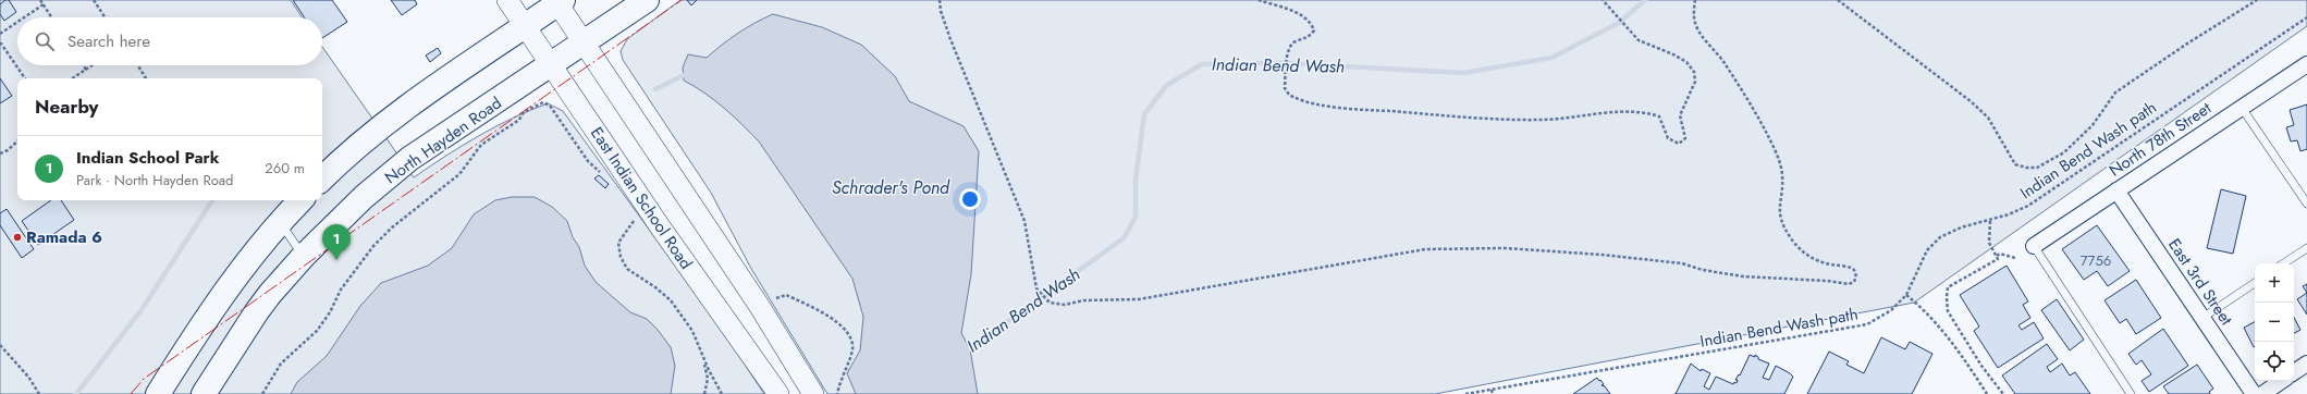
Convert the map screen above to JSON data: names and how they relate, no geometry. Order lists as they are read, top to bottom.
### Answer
{
  "streets": {
    "main road": ["North Hayden Road", "East Indian School Road"],
    "street": ["North 78th Street", "East 3rd Street"],
    "path": ["Indian Bend Wash path"]
  },
  "crossings": [
    ["North 78th Street", "East 3rd Street"],
    ["North Hayden Road", "East Indian School Road"]
  ],
  "water": ["Indian Bend Wash", "Schrader's Pond"],
  "places": ["Ramada 6"],
  "house_numbers": ["7756"],
  "page": {
    "search": "Search here",
    "heading": "Nearby",
    "list": [
      {
        "mark": "1",
        "name": "Indian School Park",
        "note": "Park · North Hayden Road",
        "value": "260 m"
      }
    ],
    "pins": "1",
    "map_buttons": ["+", "−"]
  }
}
